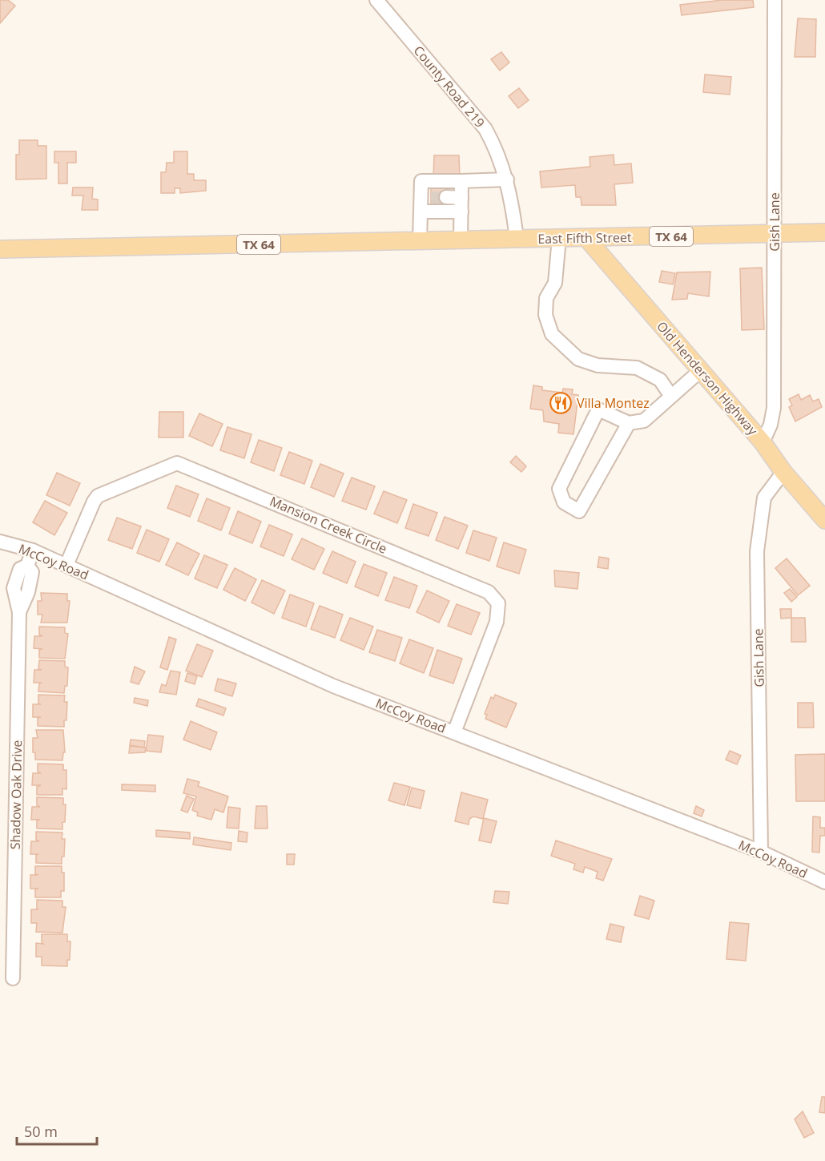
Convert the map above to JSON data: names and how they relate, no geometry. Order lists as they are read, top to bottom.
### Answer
{
  "streets": {
    "main road": ["TX 64", "East Fifth Street", "Old Henderson Highway"],
    "street": [
      "County Road 219",
      "Gish Lane",
      "Mansion Creek Circle",
      "McCoy Road",
      "Shadow Oak Drive"
    ]
  },
  "crossings": [
    ["County Road 219", "TX 64"],
    ["County Road 219", "East Fifth Street"],
    ["Gish Lane", "East Fifth Street"],
    ["Gish Lane", "Old Henderson Highway"],
    ["Gish Lane", "McCoy Road"],
    ["TX 64", "East Fifth Street"],
    ["East Fifth Street", "Old Henderson Highway"],
    ["Mansion Creek Circle", "McCoy Road"],
    ["McCoy Road", "Shadow Oak Drive"]
  ],
  "places": {
    "restaurant": ["Villa Montez"]
  },
  "scale_bar": "50 m"
}
